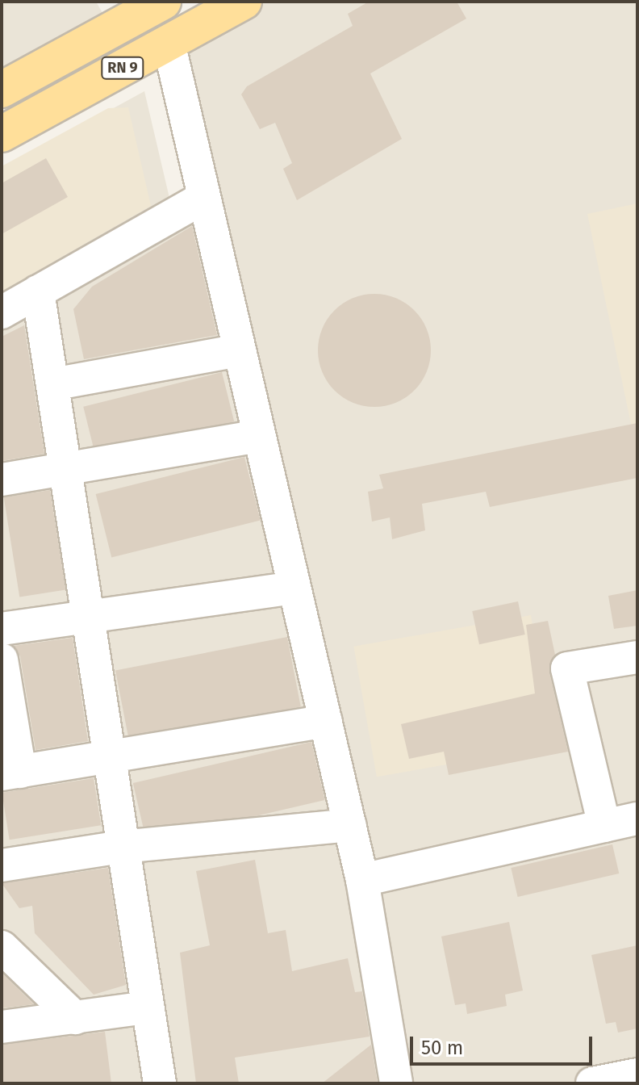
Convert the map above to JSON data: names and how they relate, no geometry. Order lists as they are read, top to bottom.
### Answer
{
  "streets": {
    "main road": ["RN 9"]
  },
  "scale_bar": "50 m"
}
